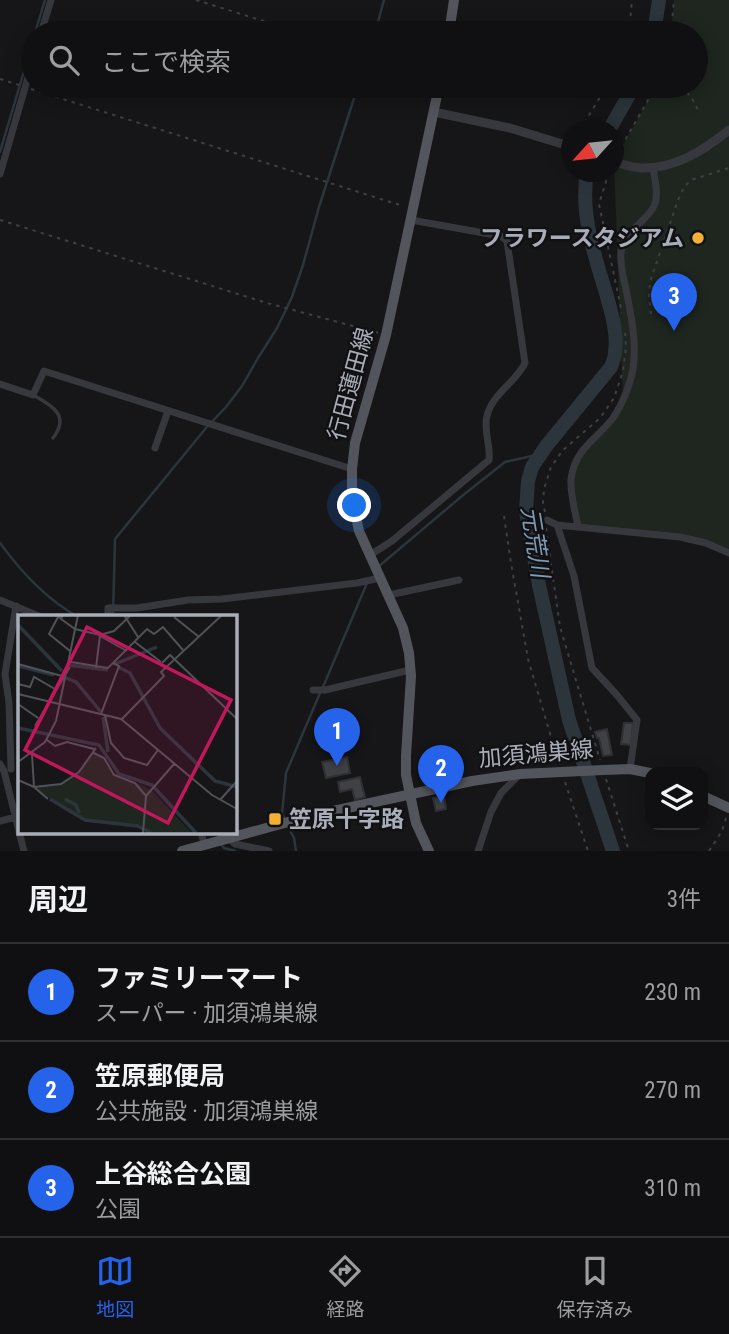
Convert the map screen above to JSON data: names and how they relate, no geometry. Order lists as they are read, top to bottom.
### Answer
{
  "streets": {
    "main road": ["行田蓮田線", "加須鴻巣線"]
  },
  "crossings": [
    ["行田蓮田線", "加須鴻巣線"]
  ],
  "water": ["元荒川"],
  "places": {
    "other": ["フラワースタジアム"],
    "transit": ["笠原十字路"]
  },
  "north": "bottom left",
  "page": {
    "search": "ここで検索",
    "pins": ["3", "1", "2"],
    "heading": ["周辺", "3件"],
    "list": [
      {
        "mark": "1",
        "name": "ファミリーマート",
        "note": "スーパー · 加須鴻巣線",
        "value": "230 m"
      },
      {
        "mark": "2",
        "name": "笠原郵便局",
        "note": "公共施設 · 加須鴻巣線",
        "value": "270 m"
      },
      {
        "mark": "3",
        "name": "上谷総合公園",
        "note": "公園",
        "value": "310 m"
      }
    ],
    "nav": ["地図", "経路", "保存済み"]
  }
}
